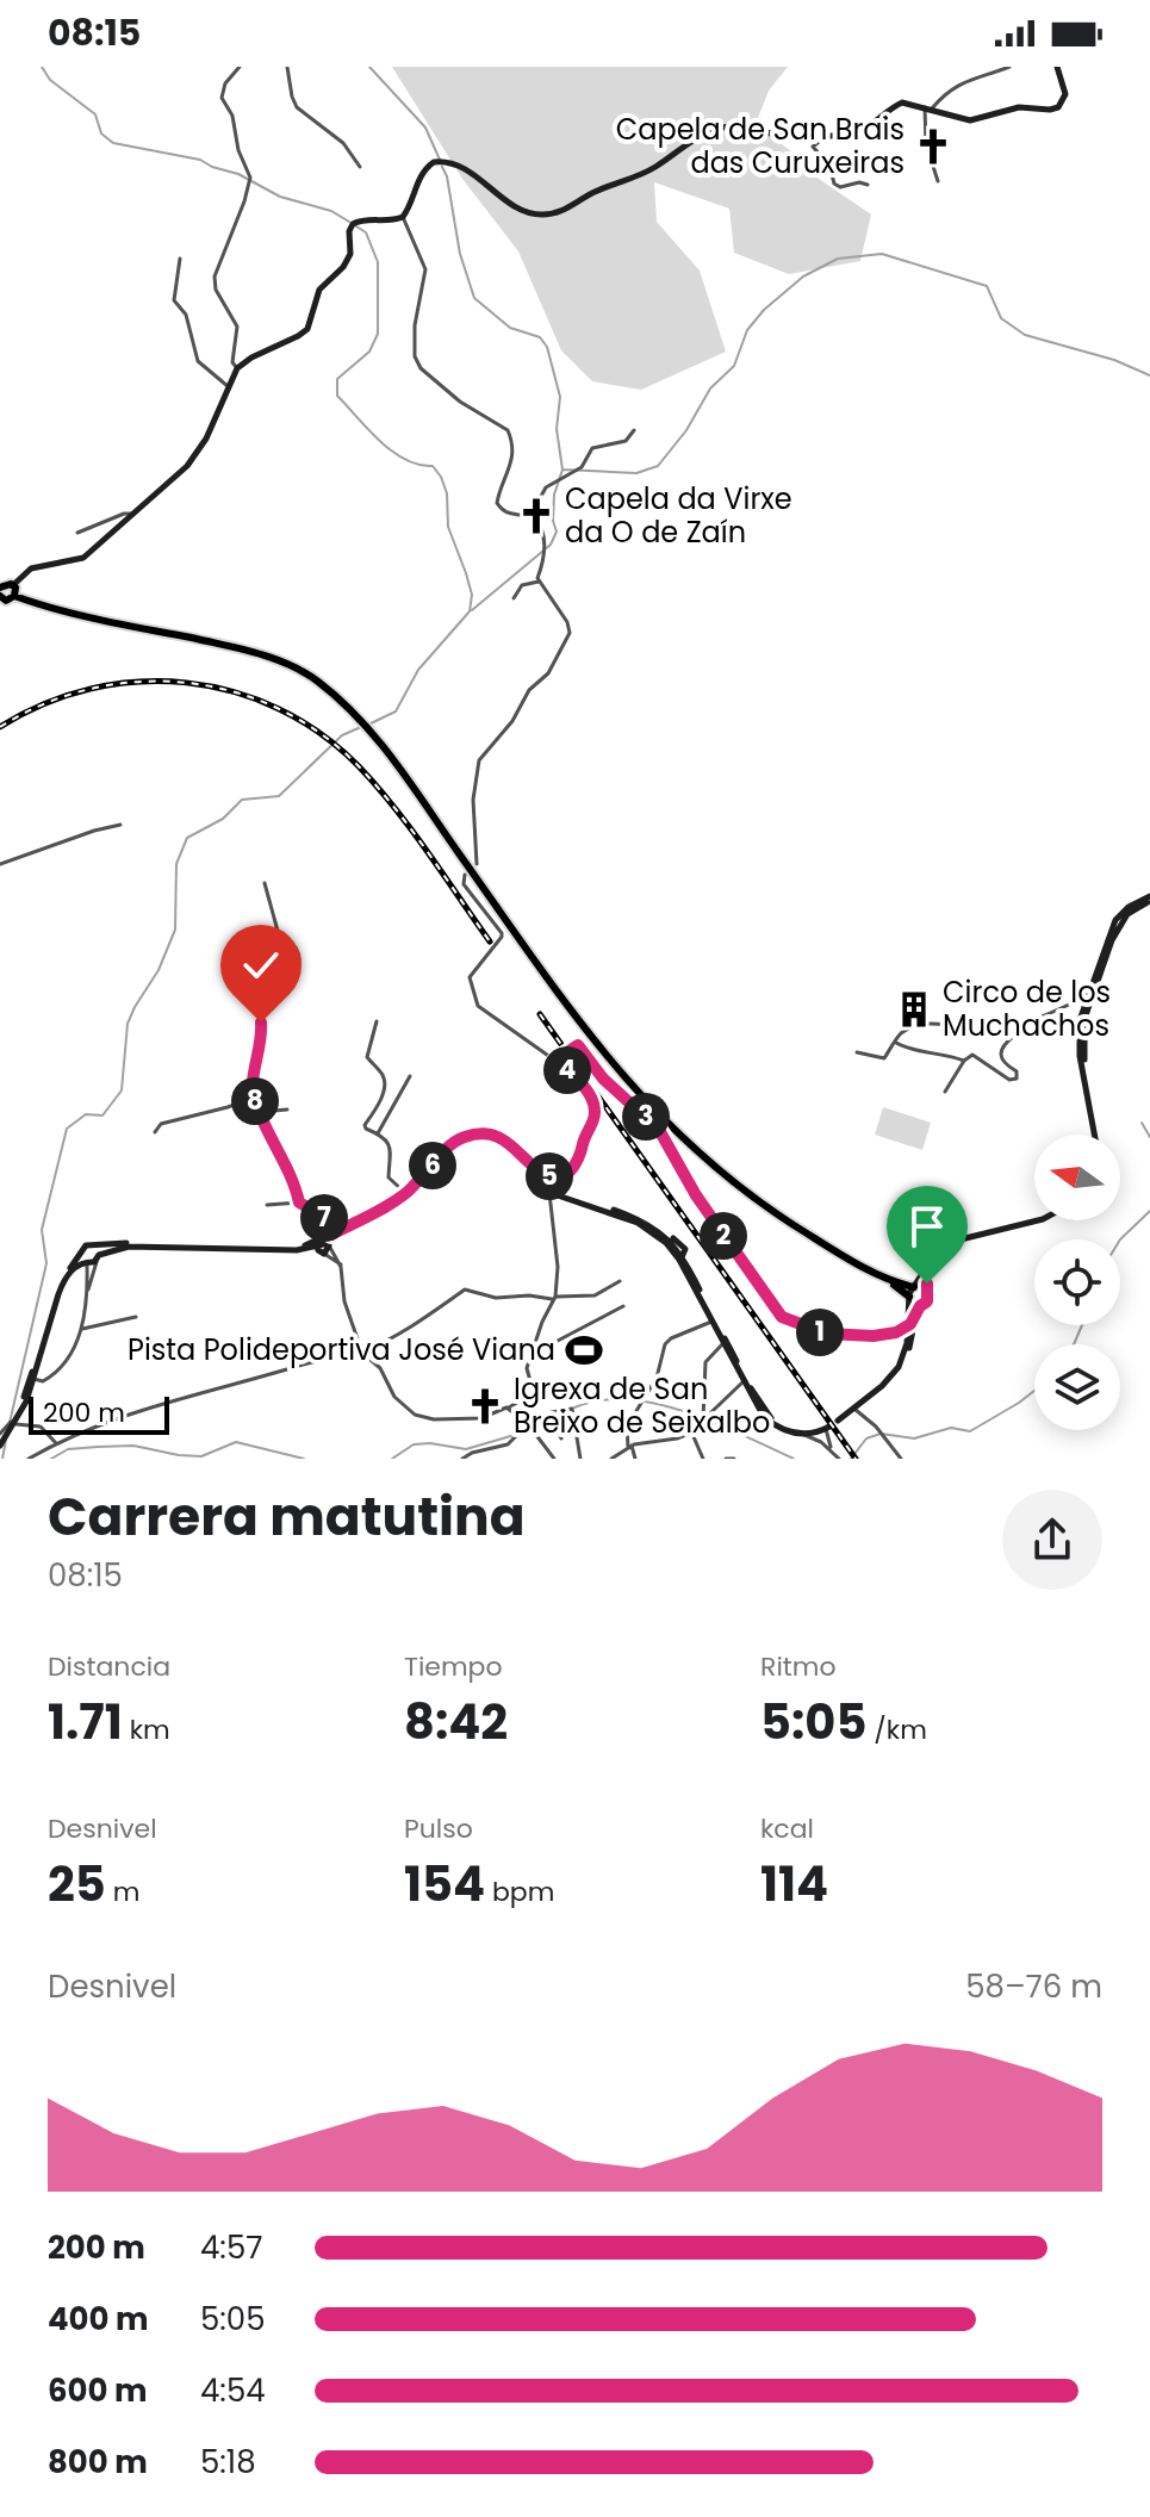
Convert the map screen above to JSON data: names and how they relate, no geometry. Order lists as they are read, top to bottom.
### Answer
{
  "places": {
    "church": ["Capela de San Brais das Curuxeiras", "Capela da Virxe da O de Zaín", "Igrexa de San Breixo de Seixalbo"],
    "building": ["Circo de los Muchachos"],
    "sports": ["Pista Polideportiva José Viana"]
  },
  "scale_bar": "200 m",
  "north": "left",
  "page": {
    "status": "08:15",
    "pins": [
      "4",
      "8",
      "3",
      "6",
      "5",
      "7",
      "2",
      "1"
    ],
    "scale": "200 m",
    "heading": ["Carrera matutina", "08:15"],
    "stats": [
      ["Distancia", "1.71 km"],
      ["Tiempo", "8:42"],
      ["Ritmo", "5:05 /km"],
      ["Desnivel", "25 m"],
      ["Pulso", "154 bpm"],
      ["kcal", "114"]
    ],
    "chart": ["Desnivel", "58–76 m"],
    "list": [
      {
        "name": "200 m",
        "note": "4:57"
      },
      {
        "name": "400 m",
        "note": "5:05"
      },
      {
        "name": "600 m",
        "note": "4:54"
      },
      {
        "name": "800 m",
        "note": "5:18"
      }
    ]
  }
}
